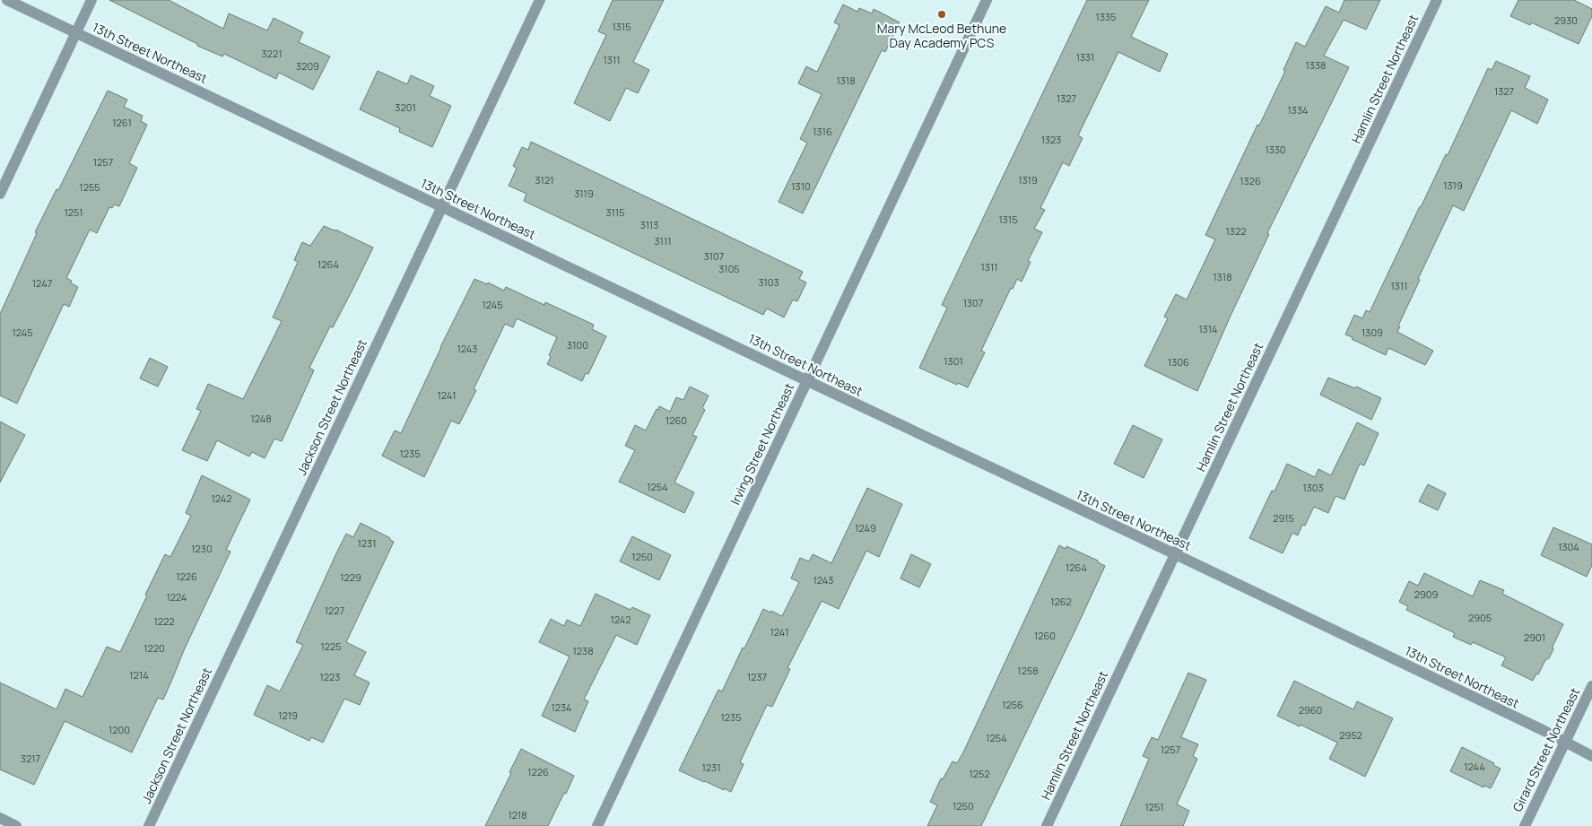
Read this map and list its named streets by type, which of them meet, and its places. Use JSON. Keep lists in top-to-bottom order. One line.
{"streets":{"street":["13th Street Northeast","Hamlin Street Northeast","Jackson Street Northeast","Irving Street Northeast","Girard Street Northeast"]},"crossings":[["13th Street Northeast","Hamlin Street Northeast"],["13th Street Northeast","Jackson Street Northeast"],["13th Street Northeast","Irving Street Northeast"],["13th Street Northeast","Girard Street Northeast"]],"places":["Mary McLeod Bethune Day Academy PCS"],"house_numbers":["1335","2930","1315","3221","1331","1311","1338","3209","1318","1327","1327","3201","1334","1261","1316","1323","1330","1257","3121","1319","1326","1319","1310","1255","3119","1251","3115","1315","3113","1322","3111","3107","1264","1311","3105","1318","3103","1247","1311","1307","1245","1314","1245","1309","3100","1243","1301","1306","1241","1248","1260","1235","1254","1303","1242","2915","1249","1231","1304","1230","1250","1264","1226","1229","1243","2909","1224","1262","1227","2905","1242","1222","1241","1260","2901","1225","1220","1238","1258","1214","1223","1237","1256","1234","2960","1219","1235","1200","2952","1254","1257","3217","1244","1231","1226","1252","1250","1251","1218"]}
